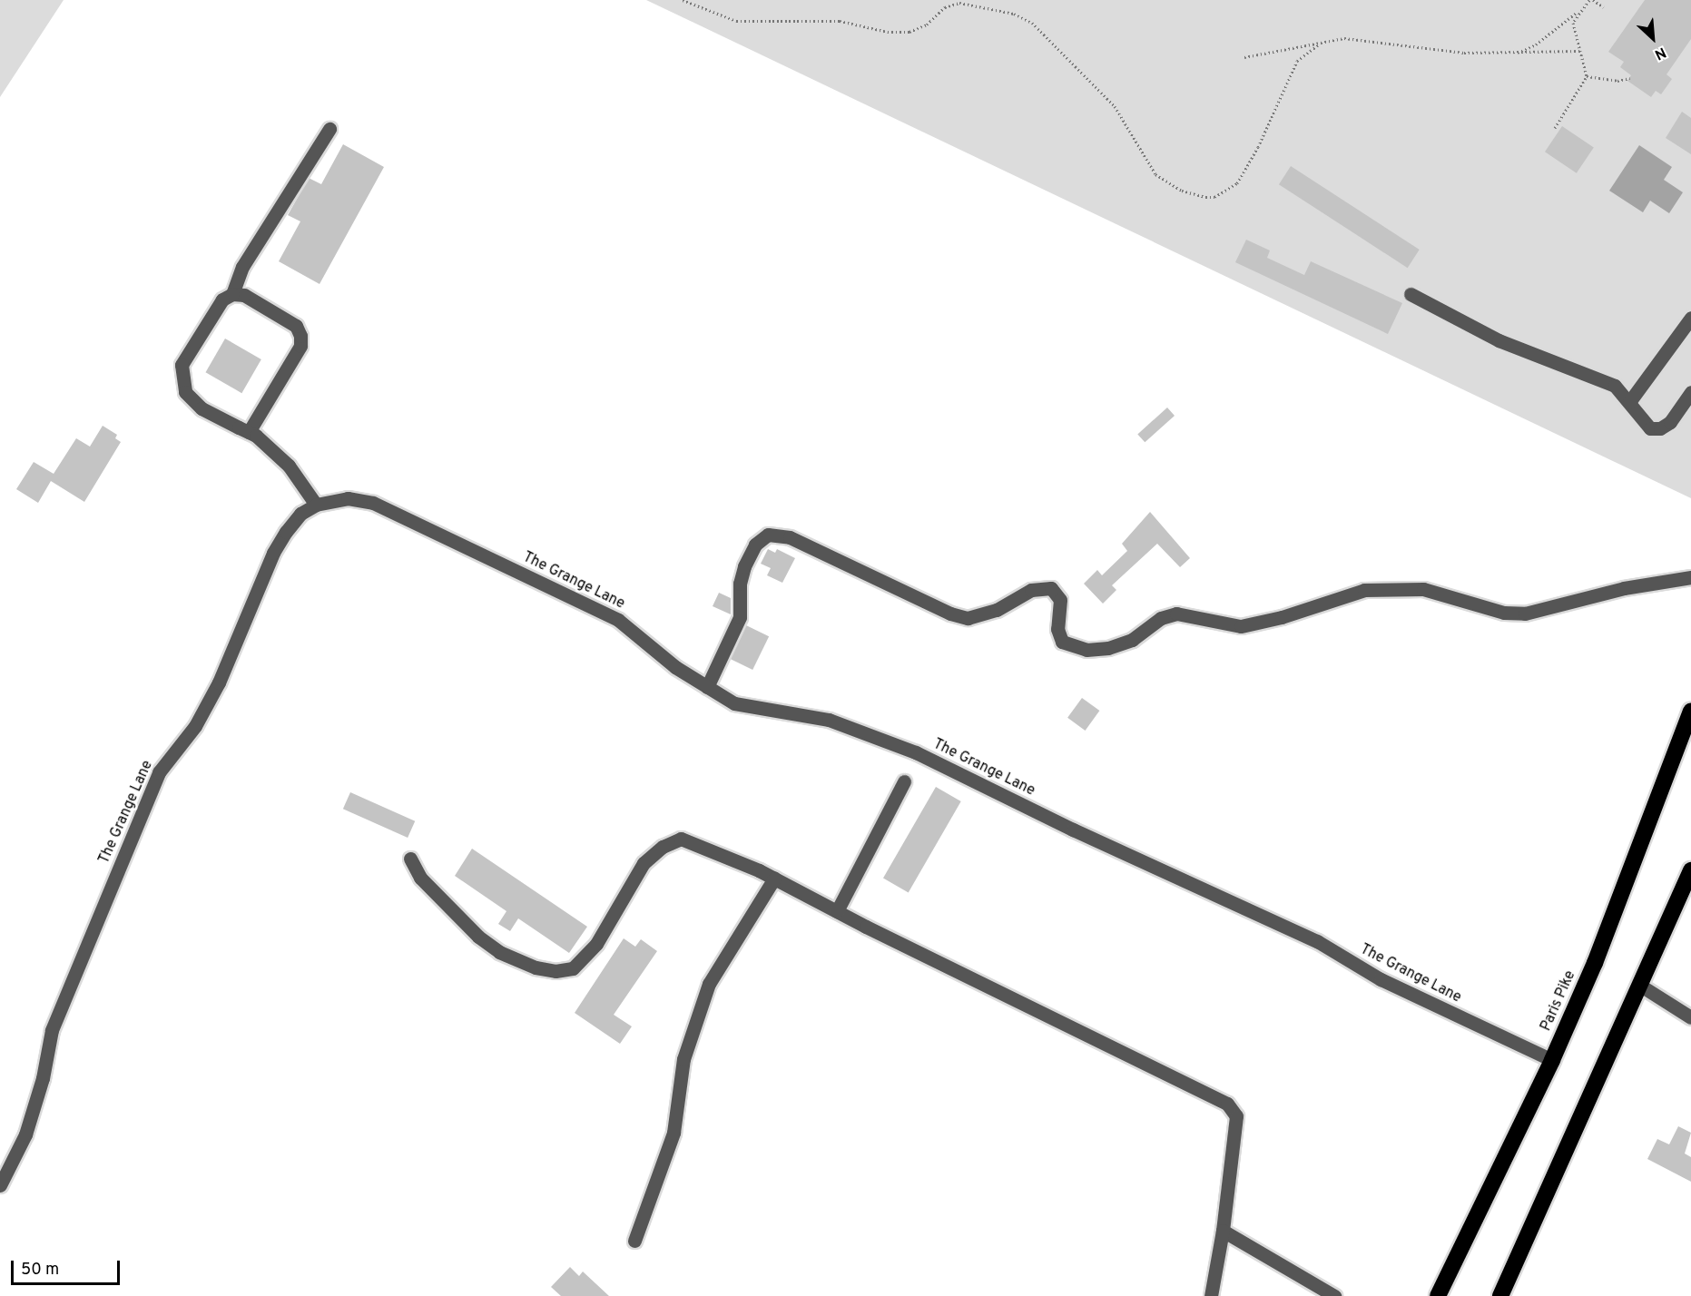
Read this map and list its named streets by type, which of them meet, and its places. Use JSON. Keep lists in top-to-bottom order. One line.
{"streets":{"highway":["Paris Pike"],"street":["The Grange Lane"]},"crossings":[["The Grange Lane","Paris Pike"]],"scale_bar":"50 m","north":"bottom right"}
